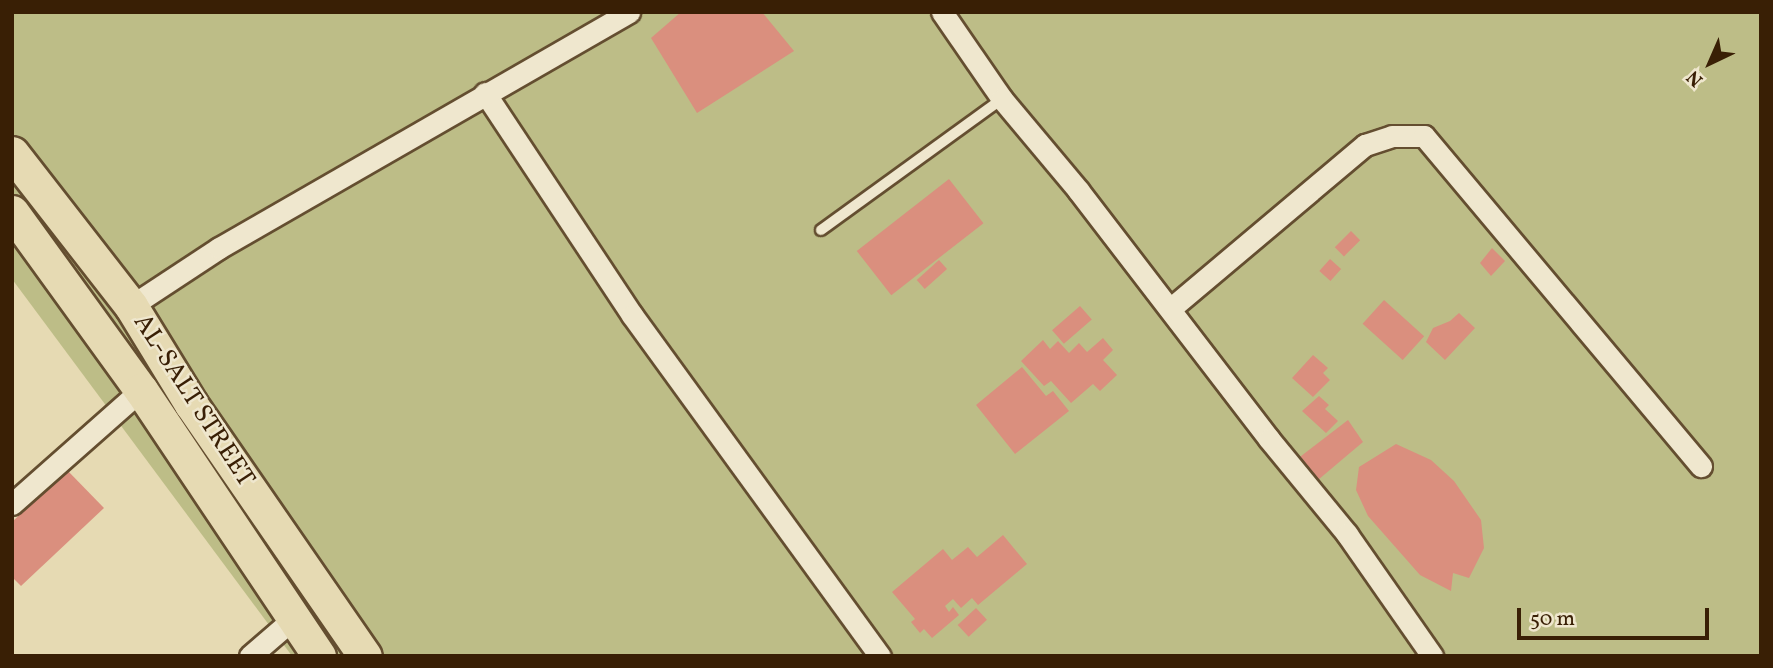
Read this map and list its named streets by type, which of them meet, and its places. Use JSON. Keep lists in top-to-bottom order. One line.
{"streets":{"main road":["AL-SALT STREET"]},"scale_bar":"50 m","north":"bottom left"}
